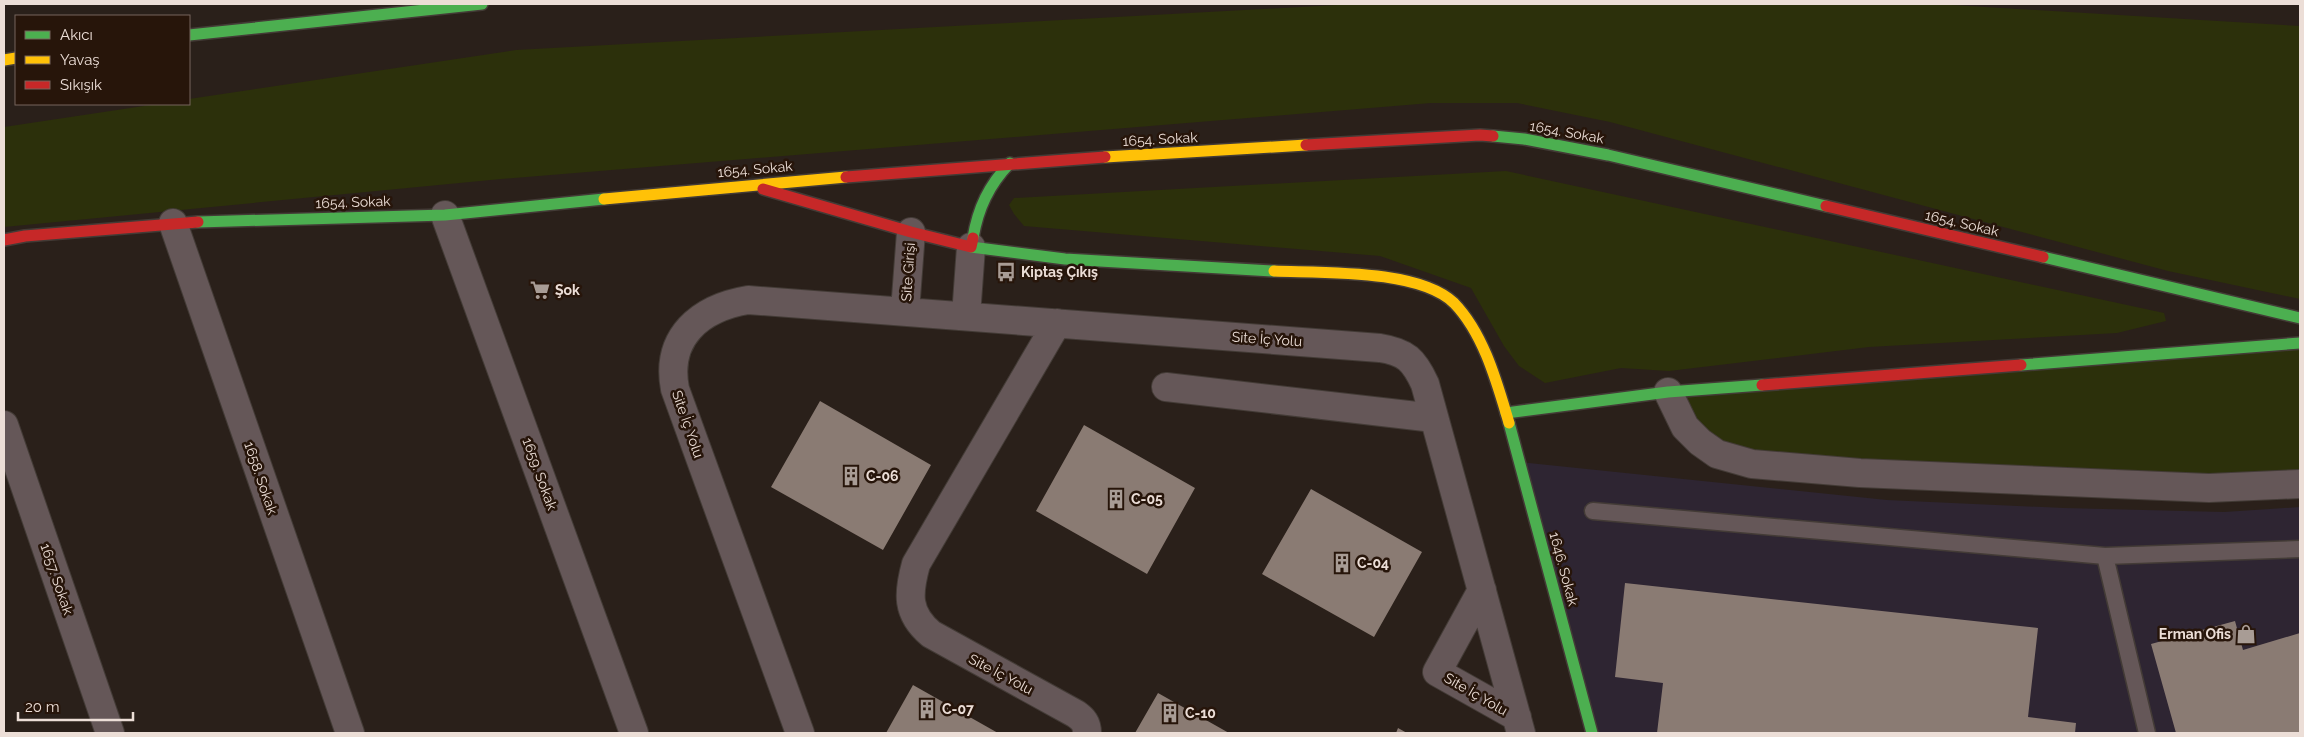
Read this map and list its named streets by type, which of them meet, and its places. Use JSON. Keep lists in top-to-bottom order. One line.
{"streets":{"main road":["1654. Sokak","1646. Sokak"],"street":["Site Girişi","Site İç Yolu","1659. Sokak","1658. Sokak","1657. Sokak"]},"crossings":[["1654. Sokak","1659. Sokak"],["1654. Sokak","1658. Sokak"],["1654. Sokak","1646. Sokak"],["Site Girişi","Site İç Yolu"],["Site Girişi","1646. Sokak"]],"places":{"bus stop":["Kiptaş Çıkış"],"supermarket":["Şok"],"building":["C-06","C-05","C-04","C-07","C-10"],"shop":["Erman Ofis"]},"legend":["Akıcı","Yavaş","Sıkışık"],"scale_bar":"20 m"}
